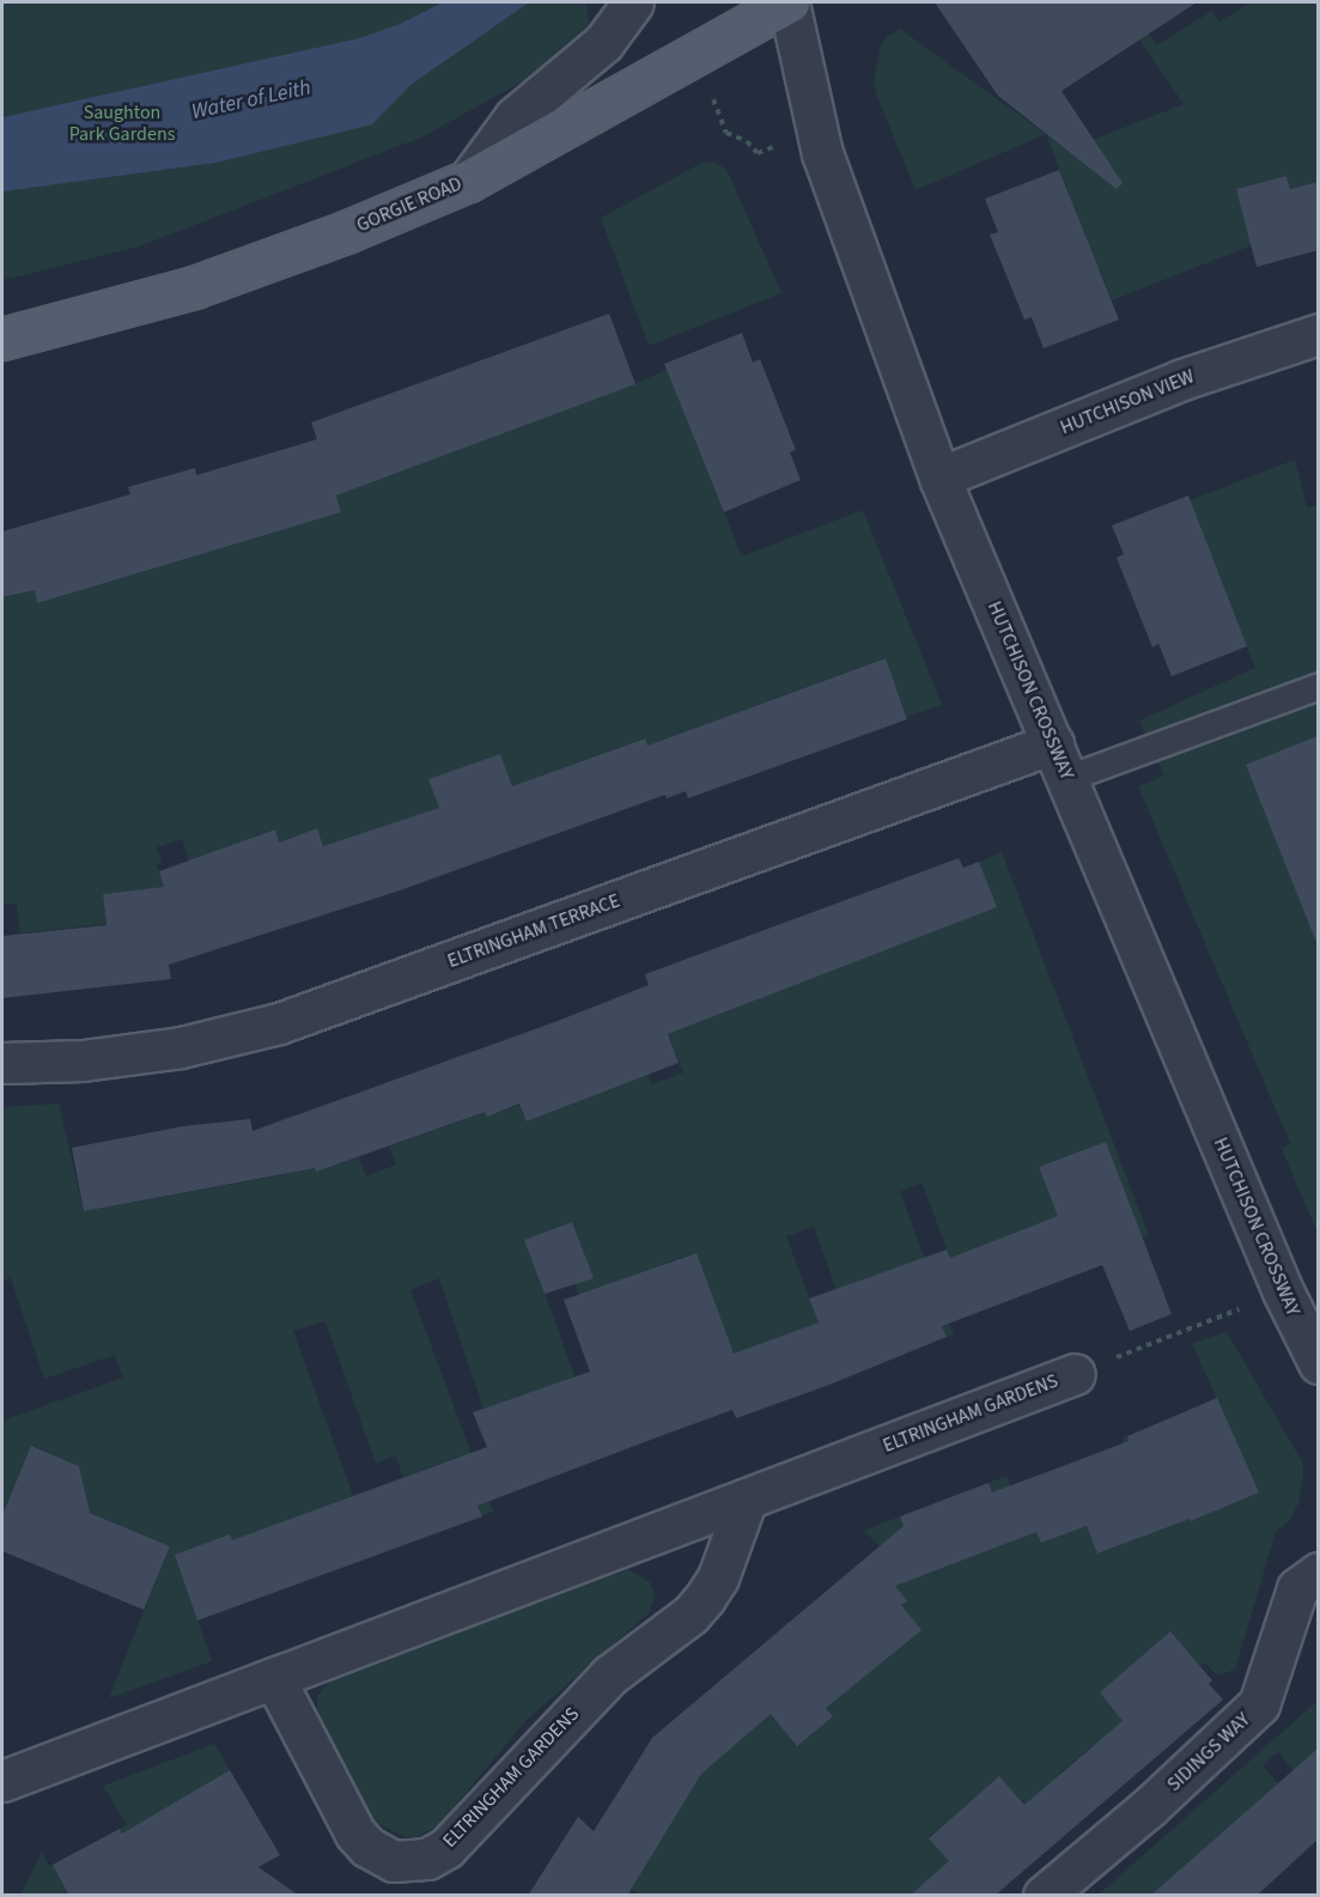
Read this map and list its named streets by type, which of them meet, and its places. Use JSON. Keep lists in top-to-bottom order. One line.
{"streets":{"main road":["GORGIE ROAD"],"street":["HUTCHISON VIEW","HUTCHISON CROSSWAY","ELTRINGHAM TERRACE","ELTRINGHAM GARDENS","SIDINGS WAY"]},"crossings":[["GORGIE ROAD","HUTCHISON CROSSWAY"],["HUTCHISON VIEW","HUTCHISON CROSSWAY"],["HUTCHISON CROSSWAY","ELTRINGHAM TERRACE"]],"water":["Water of Leith"],"parks":["Saughton Park Gardens"]}
